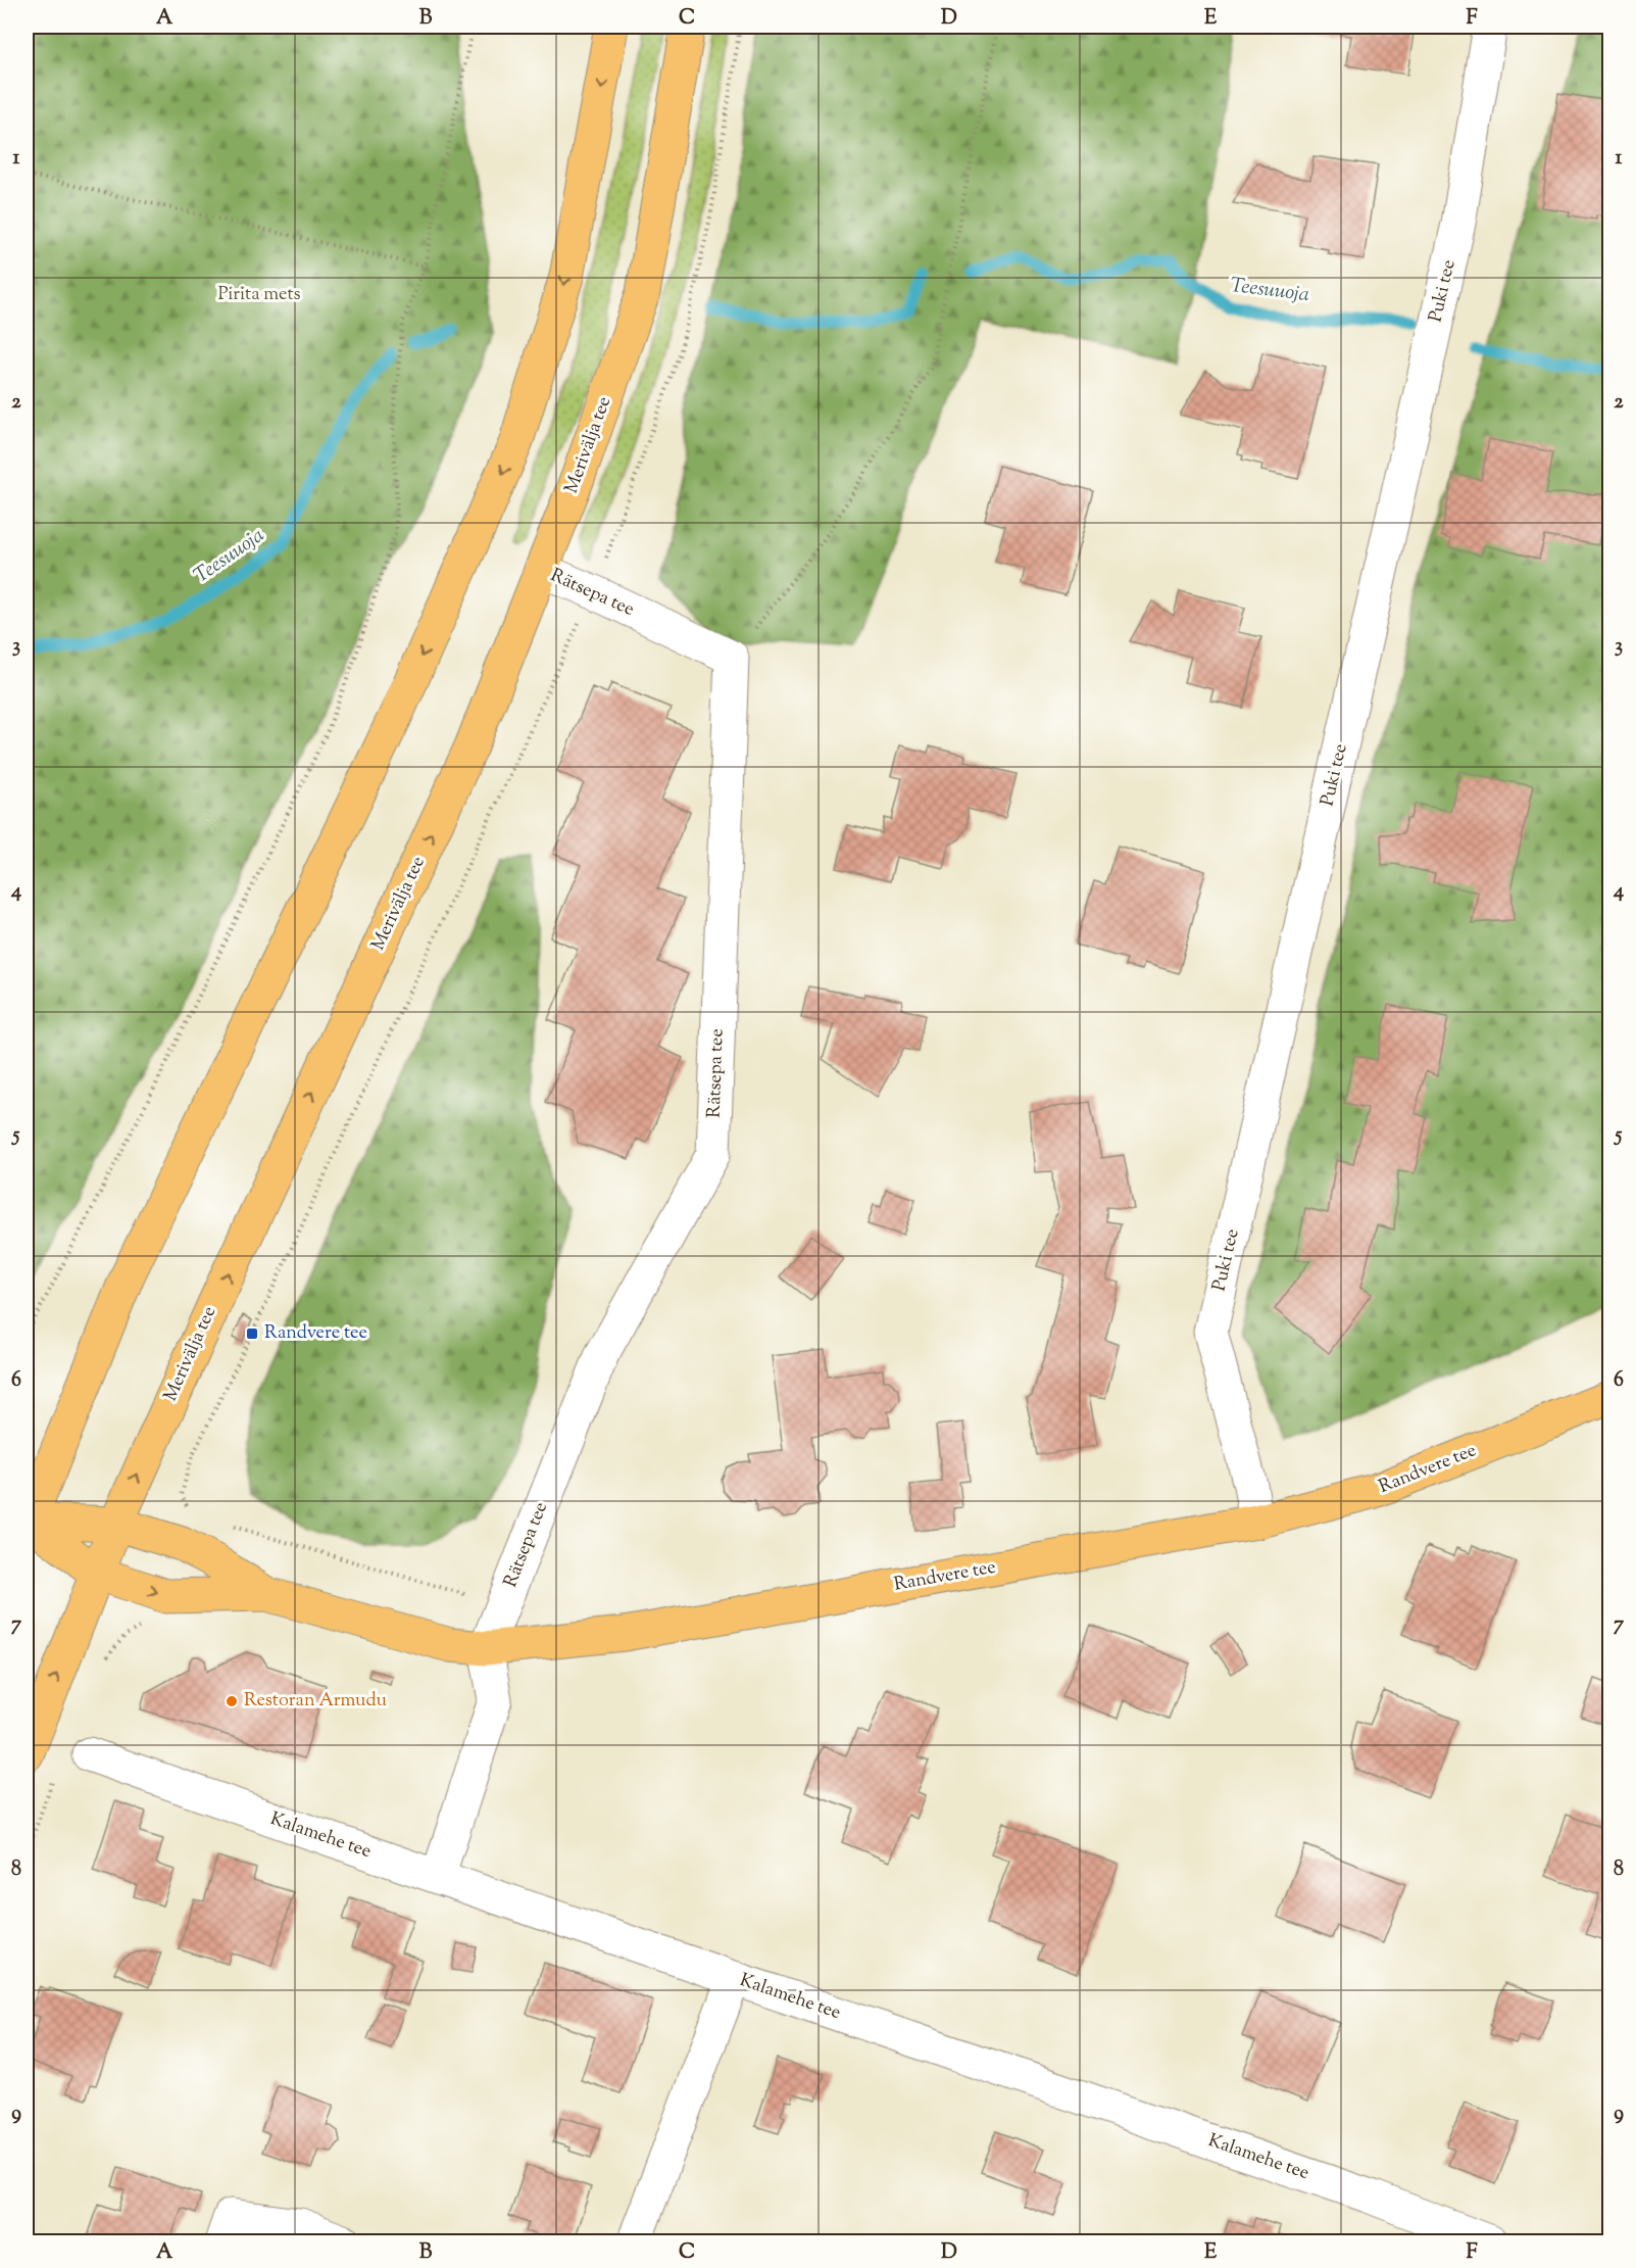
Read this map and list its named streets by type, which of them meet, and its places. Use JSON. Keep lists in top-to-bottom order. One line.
{"streets":{"main road":["Merivälja tee","Randvere tee"],"street":["Puki tee","Rätsepa tee","Kalamehe tee"]},"crossings":[["Puki tee","Randvere tee"],["Merivälja tee","Rätsepa tee"],["Merivälja tee","Randvere tee"],["Rätsepa tee","Randvere tee"]],"water":["Teesuuoja"],"parks":["Pirita mets"],"places":{"transit":["Randvere tee"],"other":["Restoran Armudu"]},"grid":{"columns":["A","B","C","D","E","F"],"rows":["1","2","3","4","5","6","7","8","9"]}}
